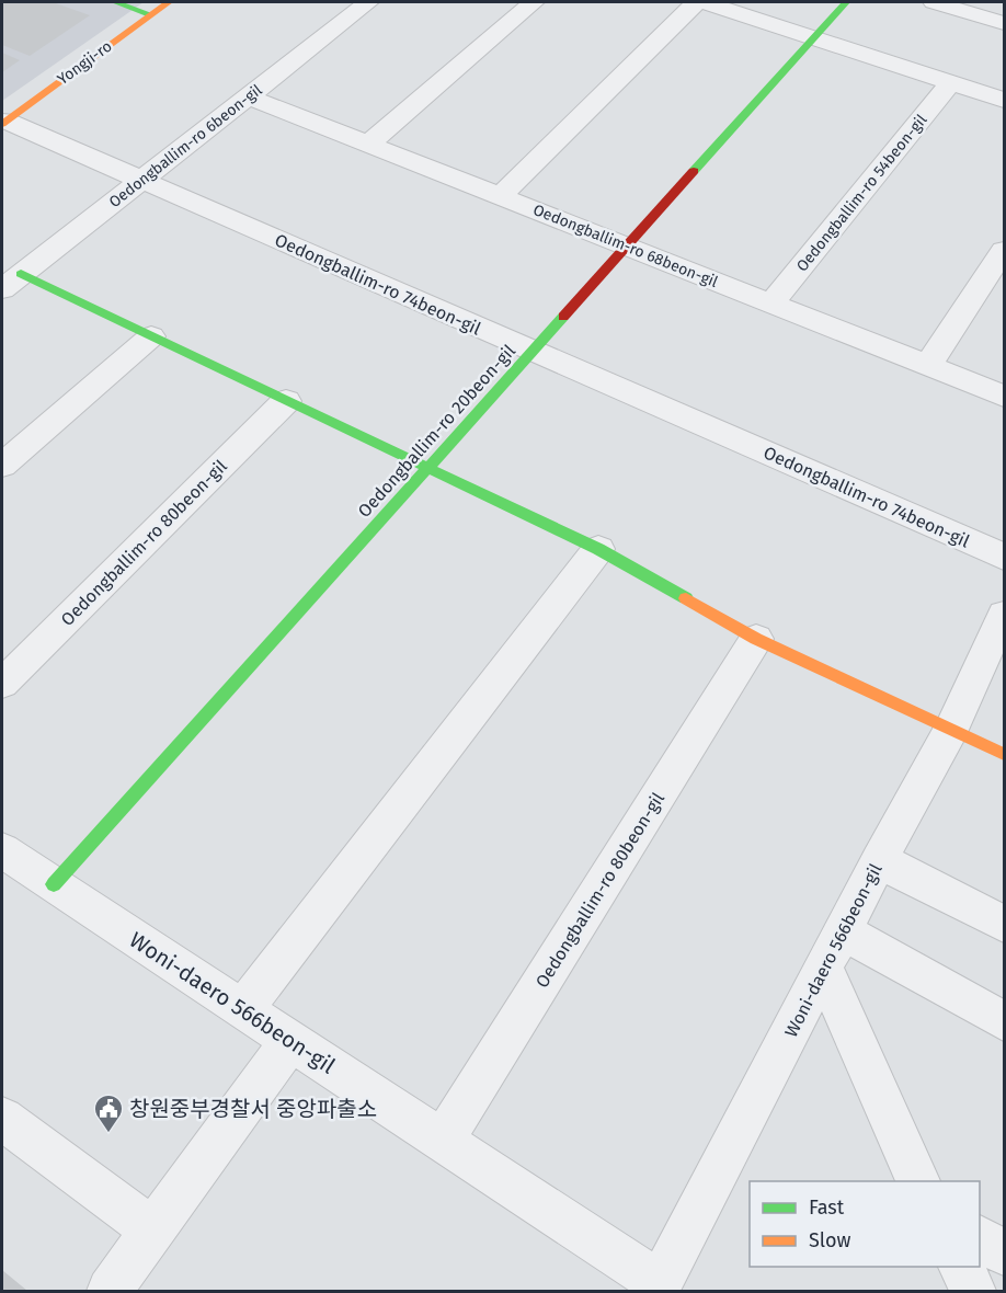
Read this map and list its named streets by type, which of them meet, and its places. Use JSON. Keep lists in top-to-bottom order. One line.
{"streets":{"street":["Yongji-ro","Oedongballim-ro 6beon-gil","Oedongballim-ro 54beon-gil","Oedongballim-ro 68beon-gil","Oedongballim-ro 74beon-gil","Oedongballim-ro 20beon-gil","Oedongballim-ro 80beon-gil","Woni-daero 566beon-gil"]},"crossings":[["Yongji-ro","Oedongballim-ro 74beon-gil"],["Oedongballim-ro 6beon-gil","Oedongballim-ro 68beon-gil"],["Oedongballim-ro 6beon-gil","Oedongballim-ro 74beon-gil"],["Oedongballim-ro 54beon-gil","Oedongballim-ro 68beon-gil"],["Oedongballim-ro 68beon-gil","Oedongballim-ro 20beon-gil"],["Oedongballim-ro 74beon-gil","Oedongballim-ro 20beon-gil"],["Oedongballim-ro 20beon-gil","Woni-daero 566beon-gil"],["Oedongballim-ro 80beon-gil","Woni-daero 566beon-gil"]],"places":{"public building":["창원중부경찰서 중앙파출소"]},"legend":["Fast","Slow"]}
